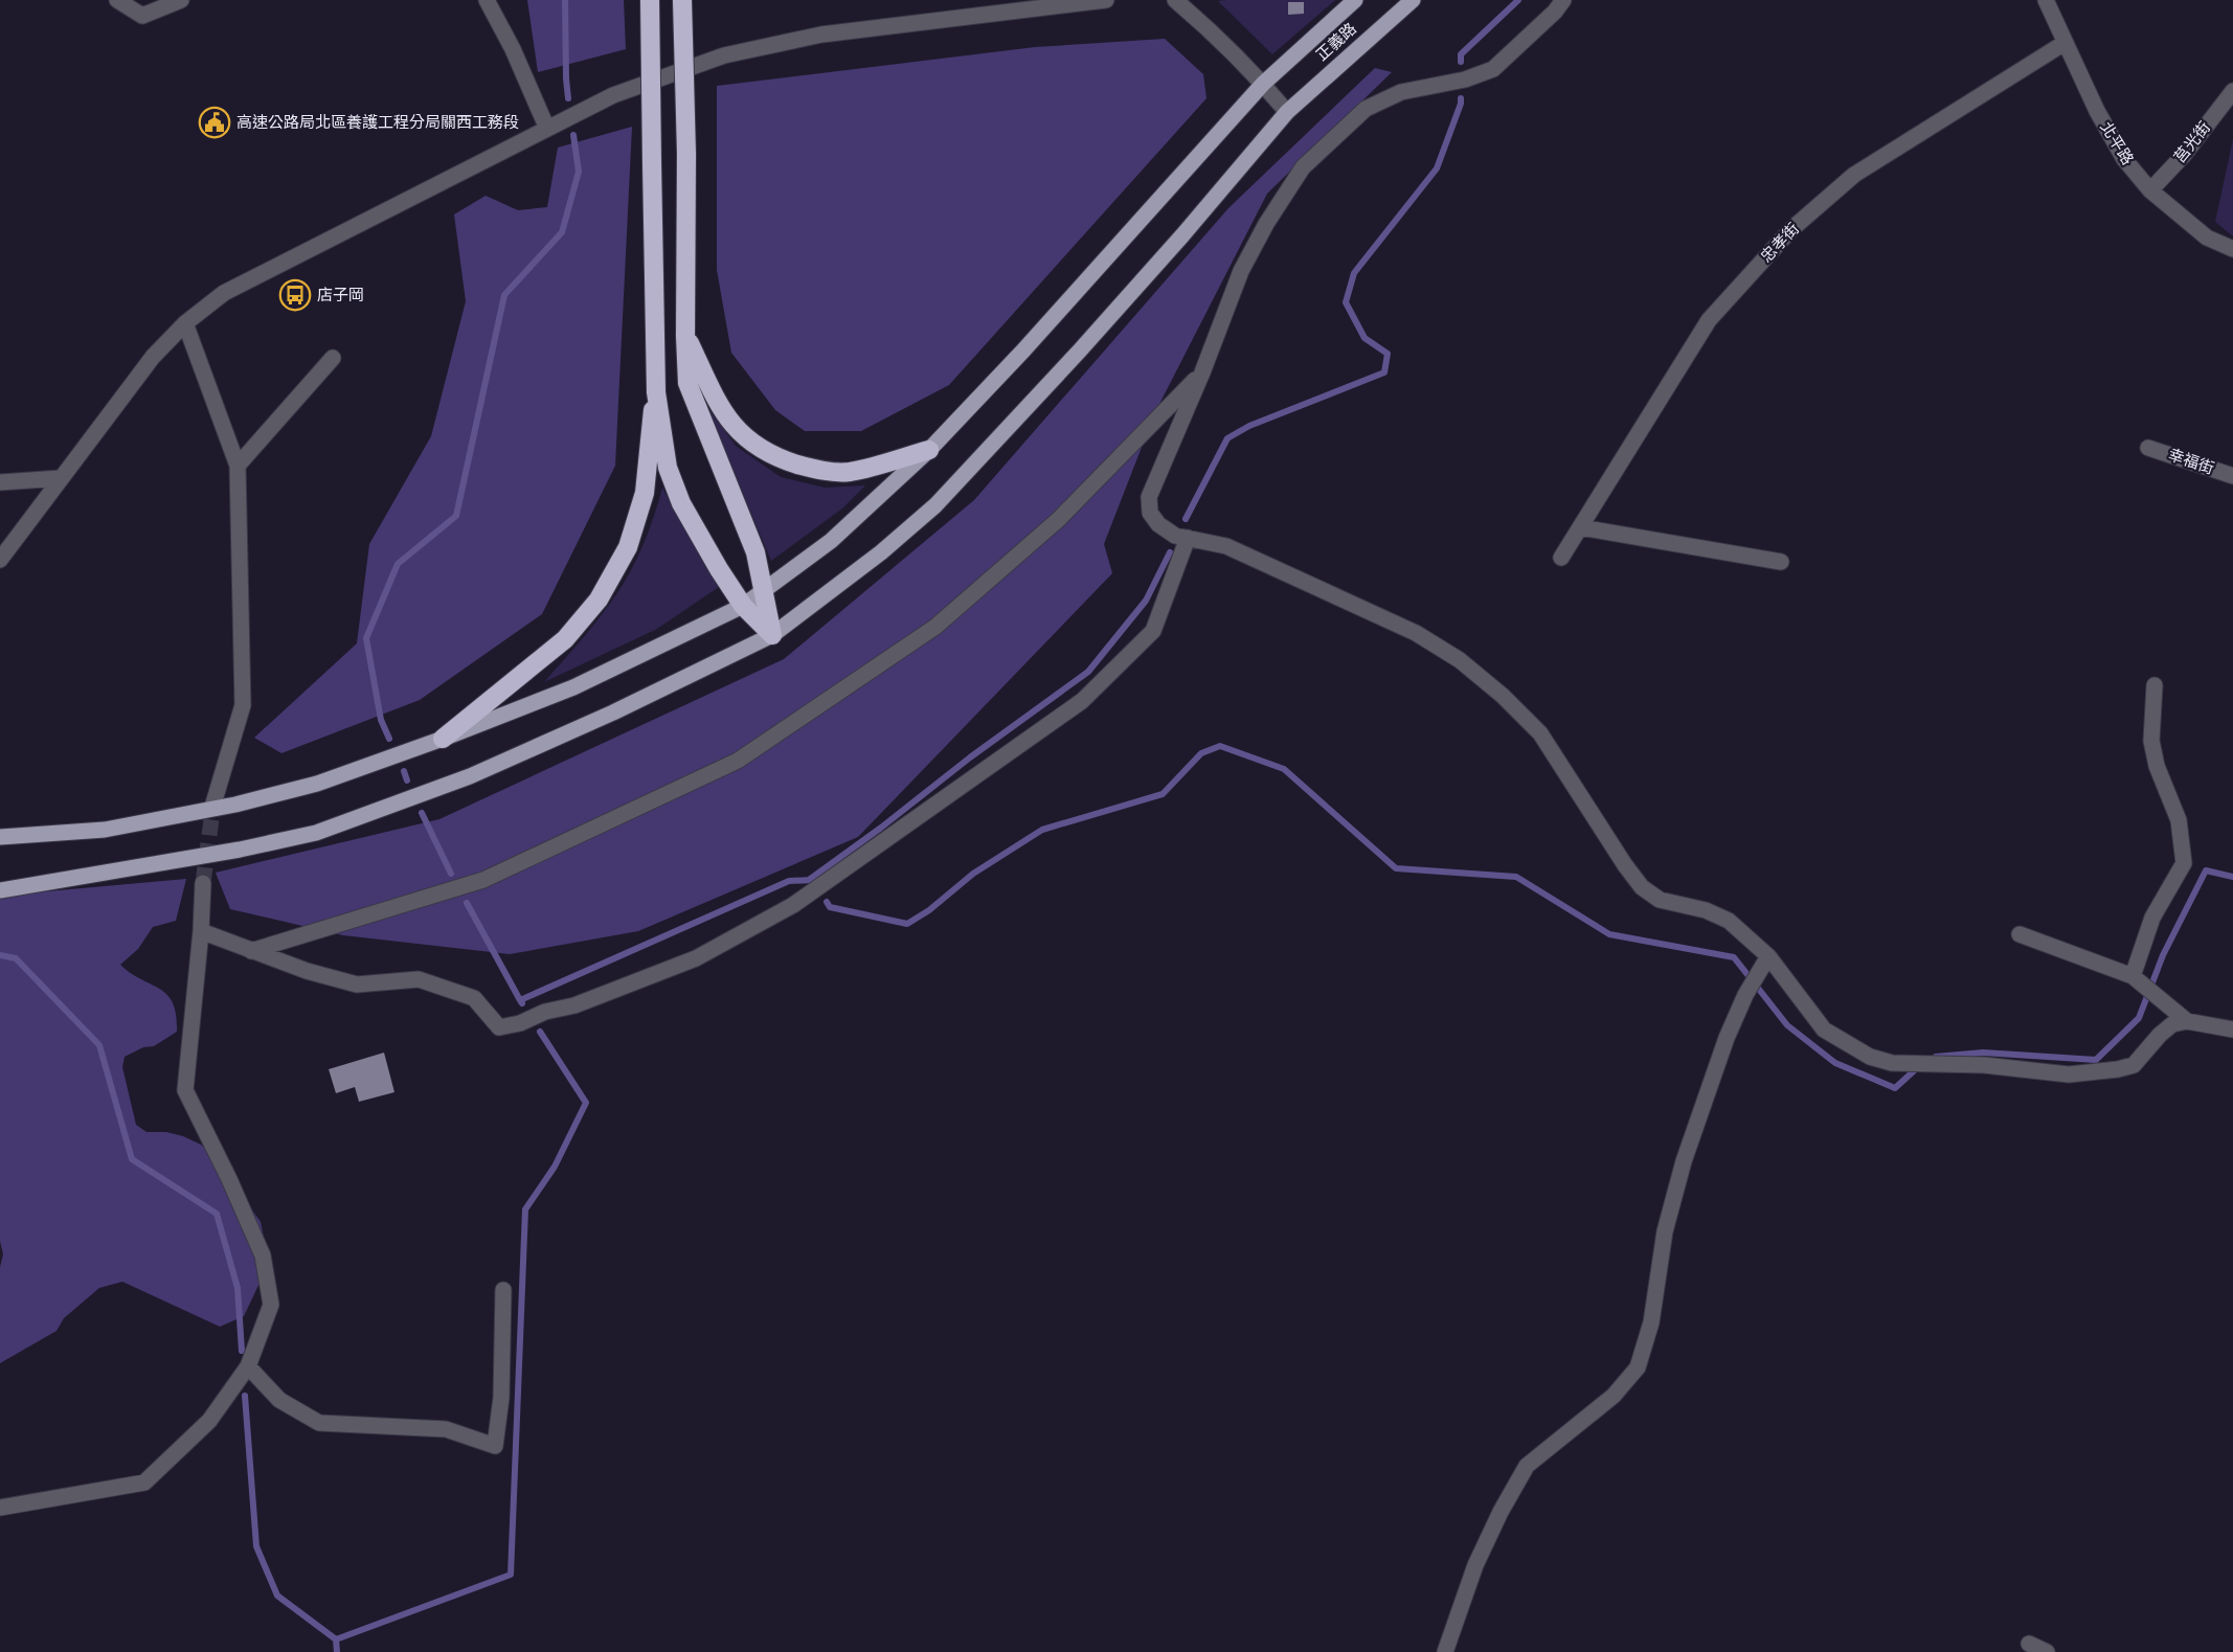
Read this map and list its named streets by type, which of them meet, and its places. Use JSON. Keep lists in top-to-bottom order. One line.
{"streets":{"main road":["正義路"],"street":["莒光街","北平路","忠孝街","幸福街"]},"crossings":[["莒光街","北平路"],["北平路","忠孝街"]],"places":{"public building":["高速公路局北區養護工程分局關西工務段"],"bus stop":["店子岡"]}}
